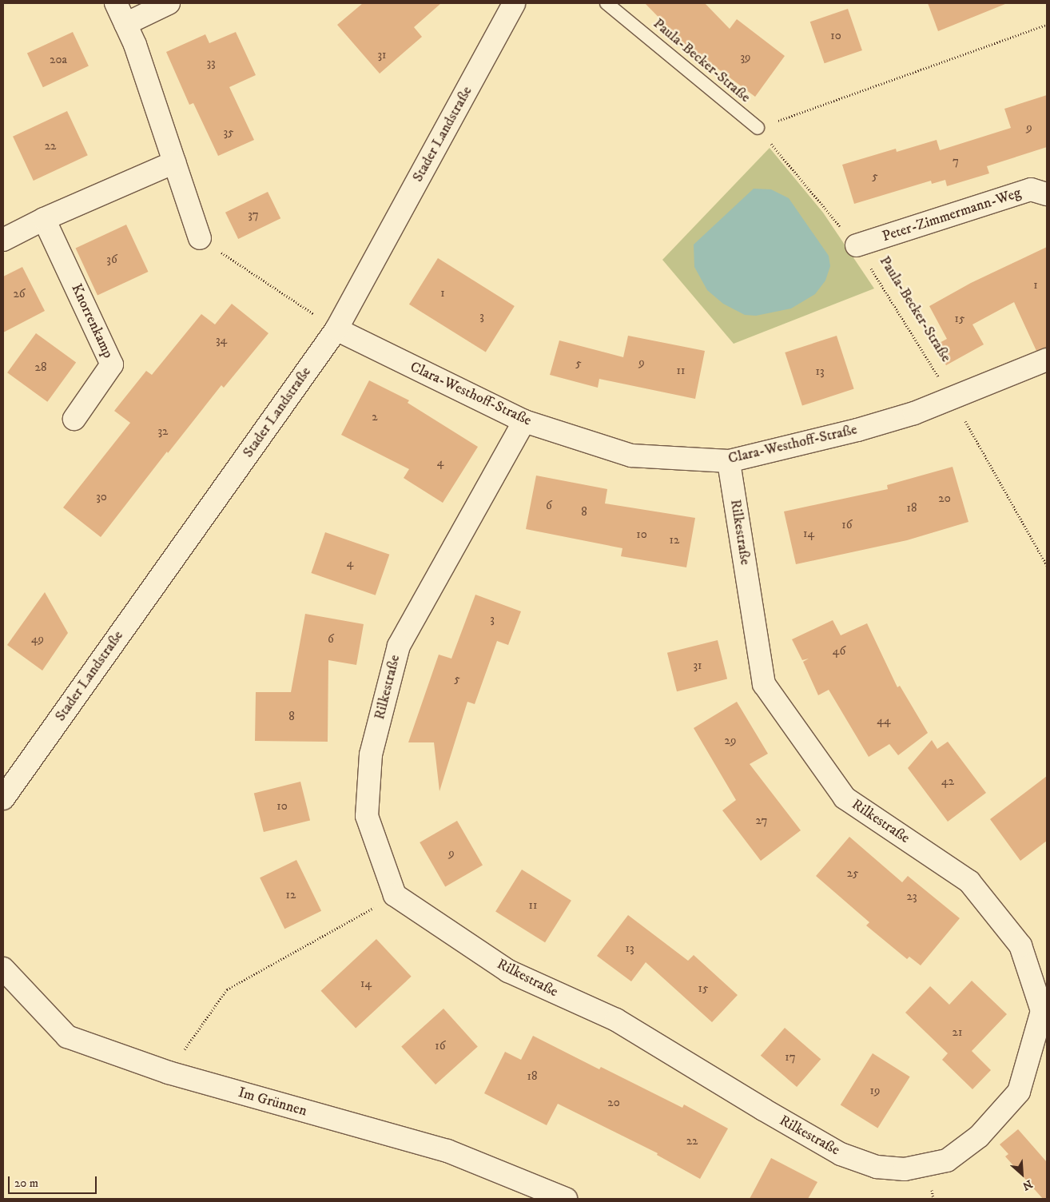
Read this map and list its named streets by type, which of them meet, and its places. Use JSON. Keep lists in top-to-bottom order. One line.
{"streets":{"street":["Stader Landstraße","Peter-Zimmermann-Weg","Knorrenkamp","Clara-Westhoff-Straße","Rilkestraße","Im Grünnen"],"lane":["Paula-Becker-Straße"]},"crossings":[["Paula-Becker-Straße","Peter-Zimmermann-Weg"],["Paula-Becker-Straße","Clara-Westhoff-Straße"],["Stader Landstraße","Clara-Westhoff-Straße"],["Clara-Westhoff-Straße","Rilkestraße"]],"house_numbers":["10","31","39","20a","33","9","35","22","7","5","37","36","1","1","26","3","15","34","9","5","28","11","13","2","32","4","30","20","6","18","8","16","14","10","12","4","3","49","6","46","31","5","8","44","29","42","10","27","9","25","12","23","11","13","14","15","21","16","17","18","19","20","22"],"scale_bar":"20 m","north":"bottom right"}
